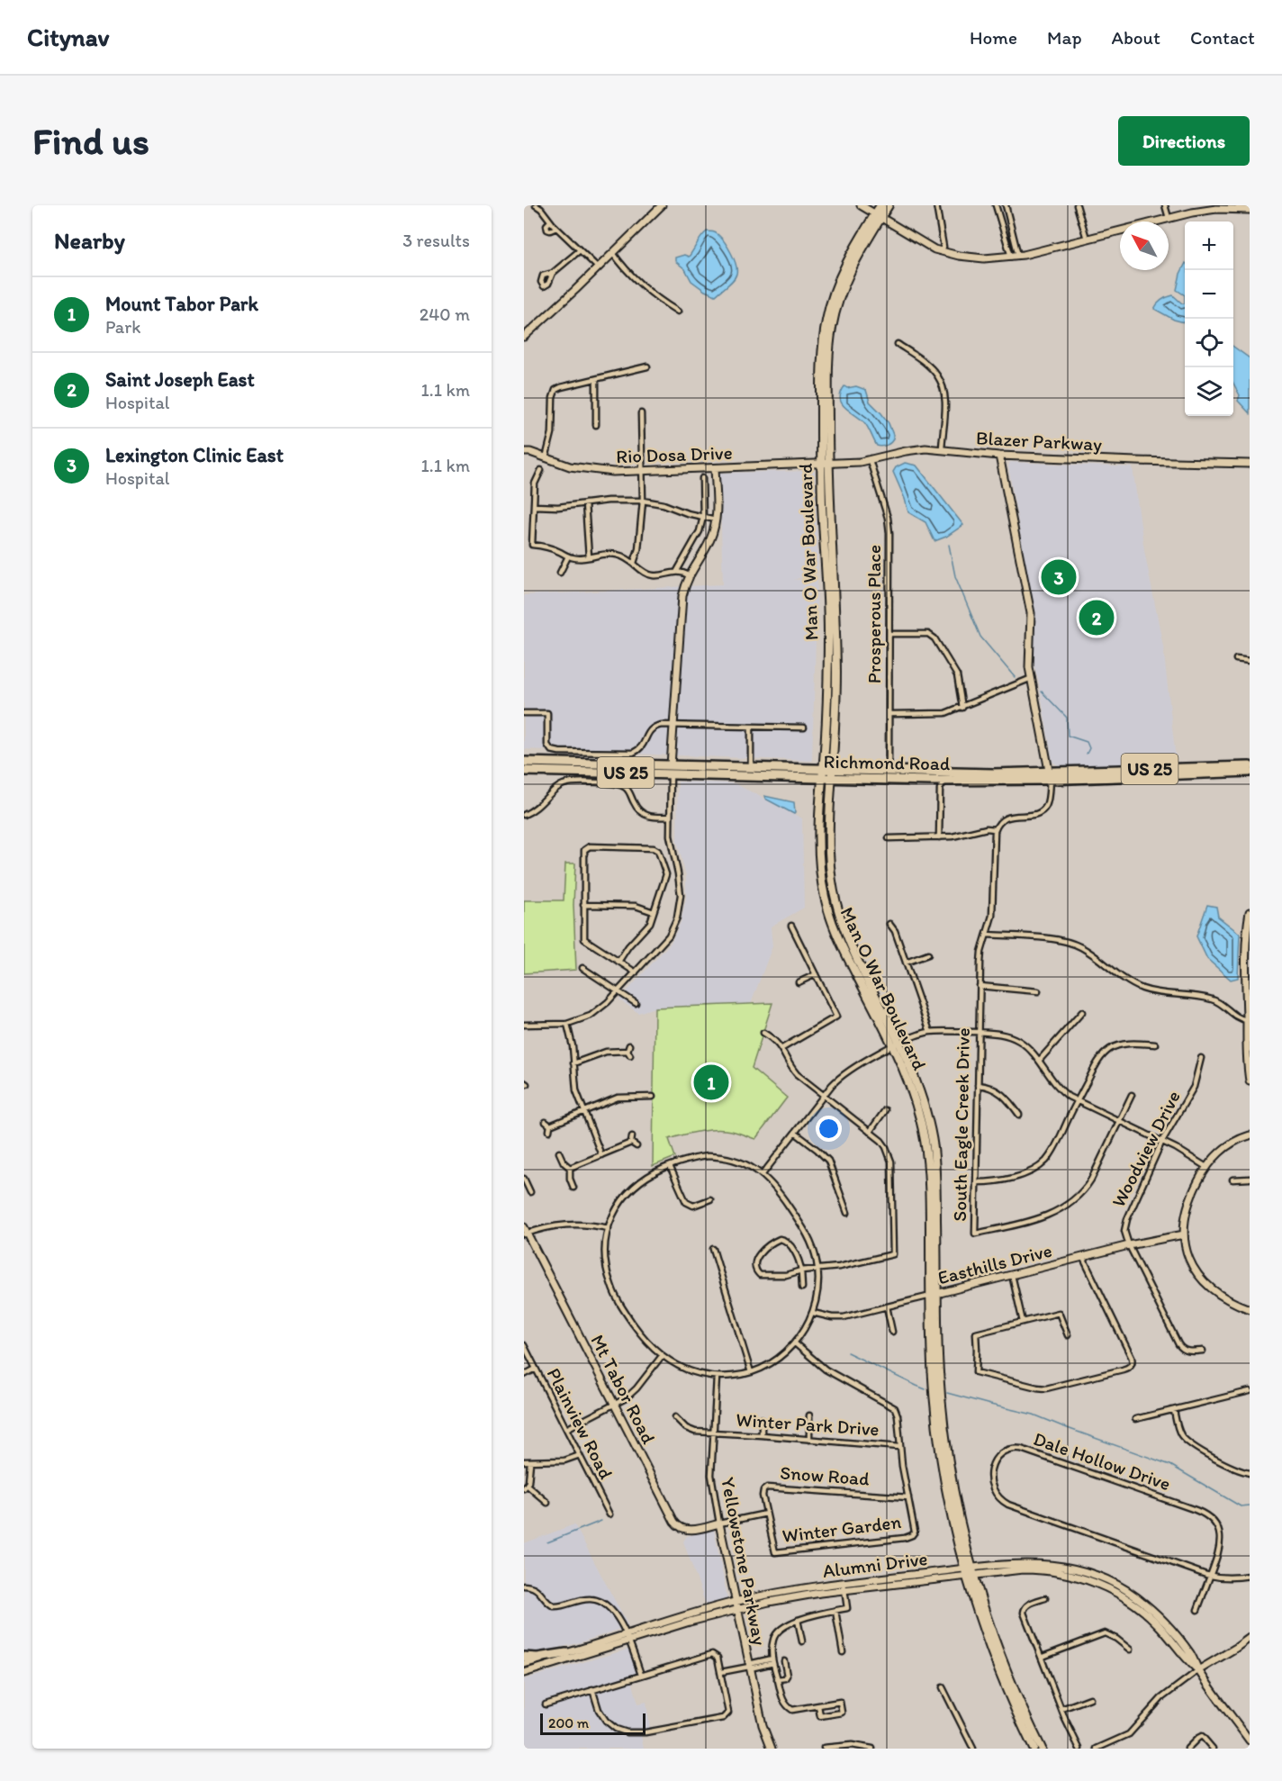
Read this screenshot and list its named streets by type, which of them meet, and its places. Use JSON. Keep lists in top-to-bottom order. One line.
{"streets":{"highway":["Richmond Road","US 25"],"main road":["Man O War Boulevard"],"street":["Blazer Parkway","Rio Dosa Drive","Prosperous Place","South Eagle Creek Drive","Woodview Drive","Easthills Drive","Mt Tabor Road","Plainview Road","Winter Park Drive","Dale Hollow Drive","Snow Road","Winter Garden","Yellowstone Parkway","Alumni Drive"]},"crossings":[["Blazer Parkway","Rio Dosa Drive"],["Blazer Parkway","Man O War Boulevard"],["Blazer Parkway","Prosperous Place"],["Rio Dosa Drive","Man O War Boulevard"],["Man O War Boulevard","Richmond Road"],["Man O War Boulevard","Easthills Drive"],["Man O War Boulevard","Alumni Drive"],["Prosperous Place","Richmond Road"],["Woodview Drive","Easthills Drive"],["Mt Tabor Road","Winter Garden"],["Mt Tabor Road","Yellowstone Parkway"],["Winter Park Drive","Winter Garden"],["Winter Park Drive","Yellowstone Parkway"],["Snow Road","Winter Garden"],["Winter Garden","Yellowstone Parkway"],["Yellowstone Parkway","Alumni Drive"]],"scale_bar":"200 m","north":"top left","page":{"header":"Citynav","nav":["Home","Map","About","Contact"],"buttons":"Directions","title":"Find us","heading":["Nearby","3 results"],"map_buttons":["+","−"],"list":[{"mark":"1","name":"Mount Tabor Park","note":"Park","value":"240 m"},{"mark":"2","name":"Saint Joseph East","note":"Hospital","value":"1.1 km"},{"mark":"3","name":"Lexington Clinic East","note":"Hospital","value":"1.1 km"}],"pins":["3","2","1"],"scale":"200 m"}}
